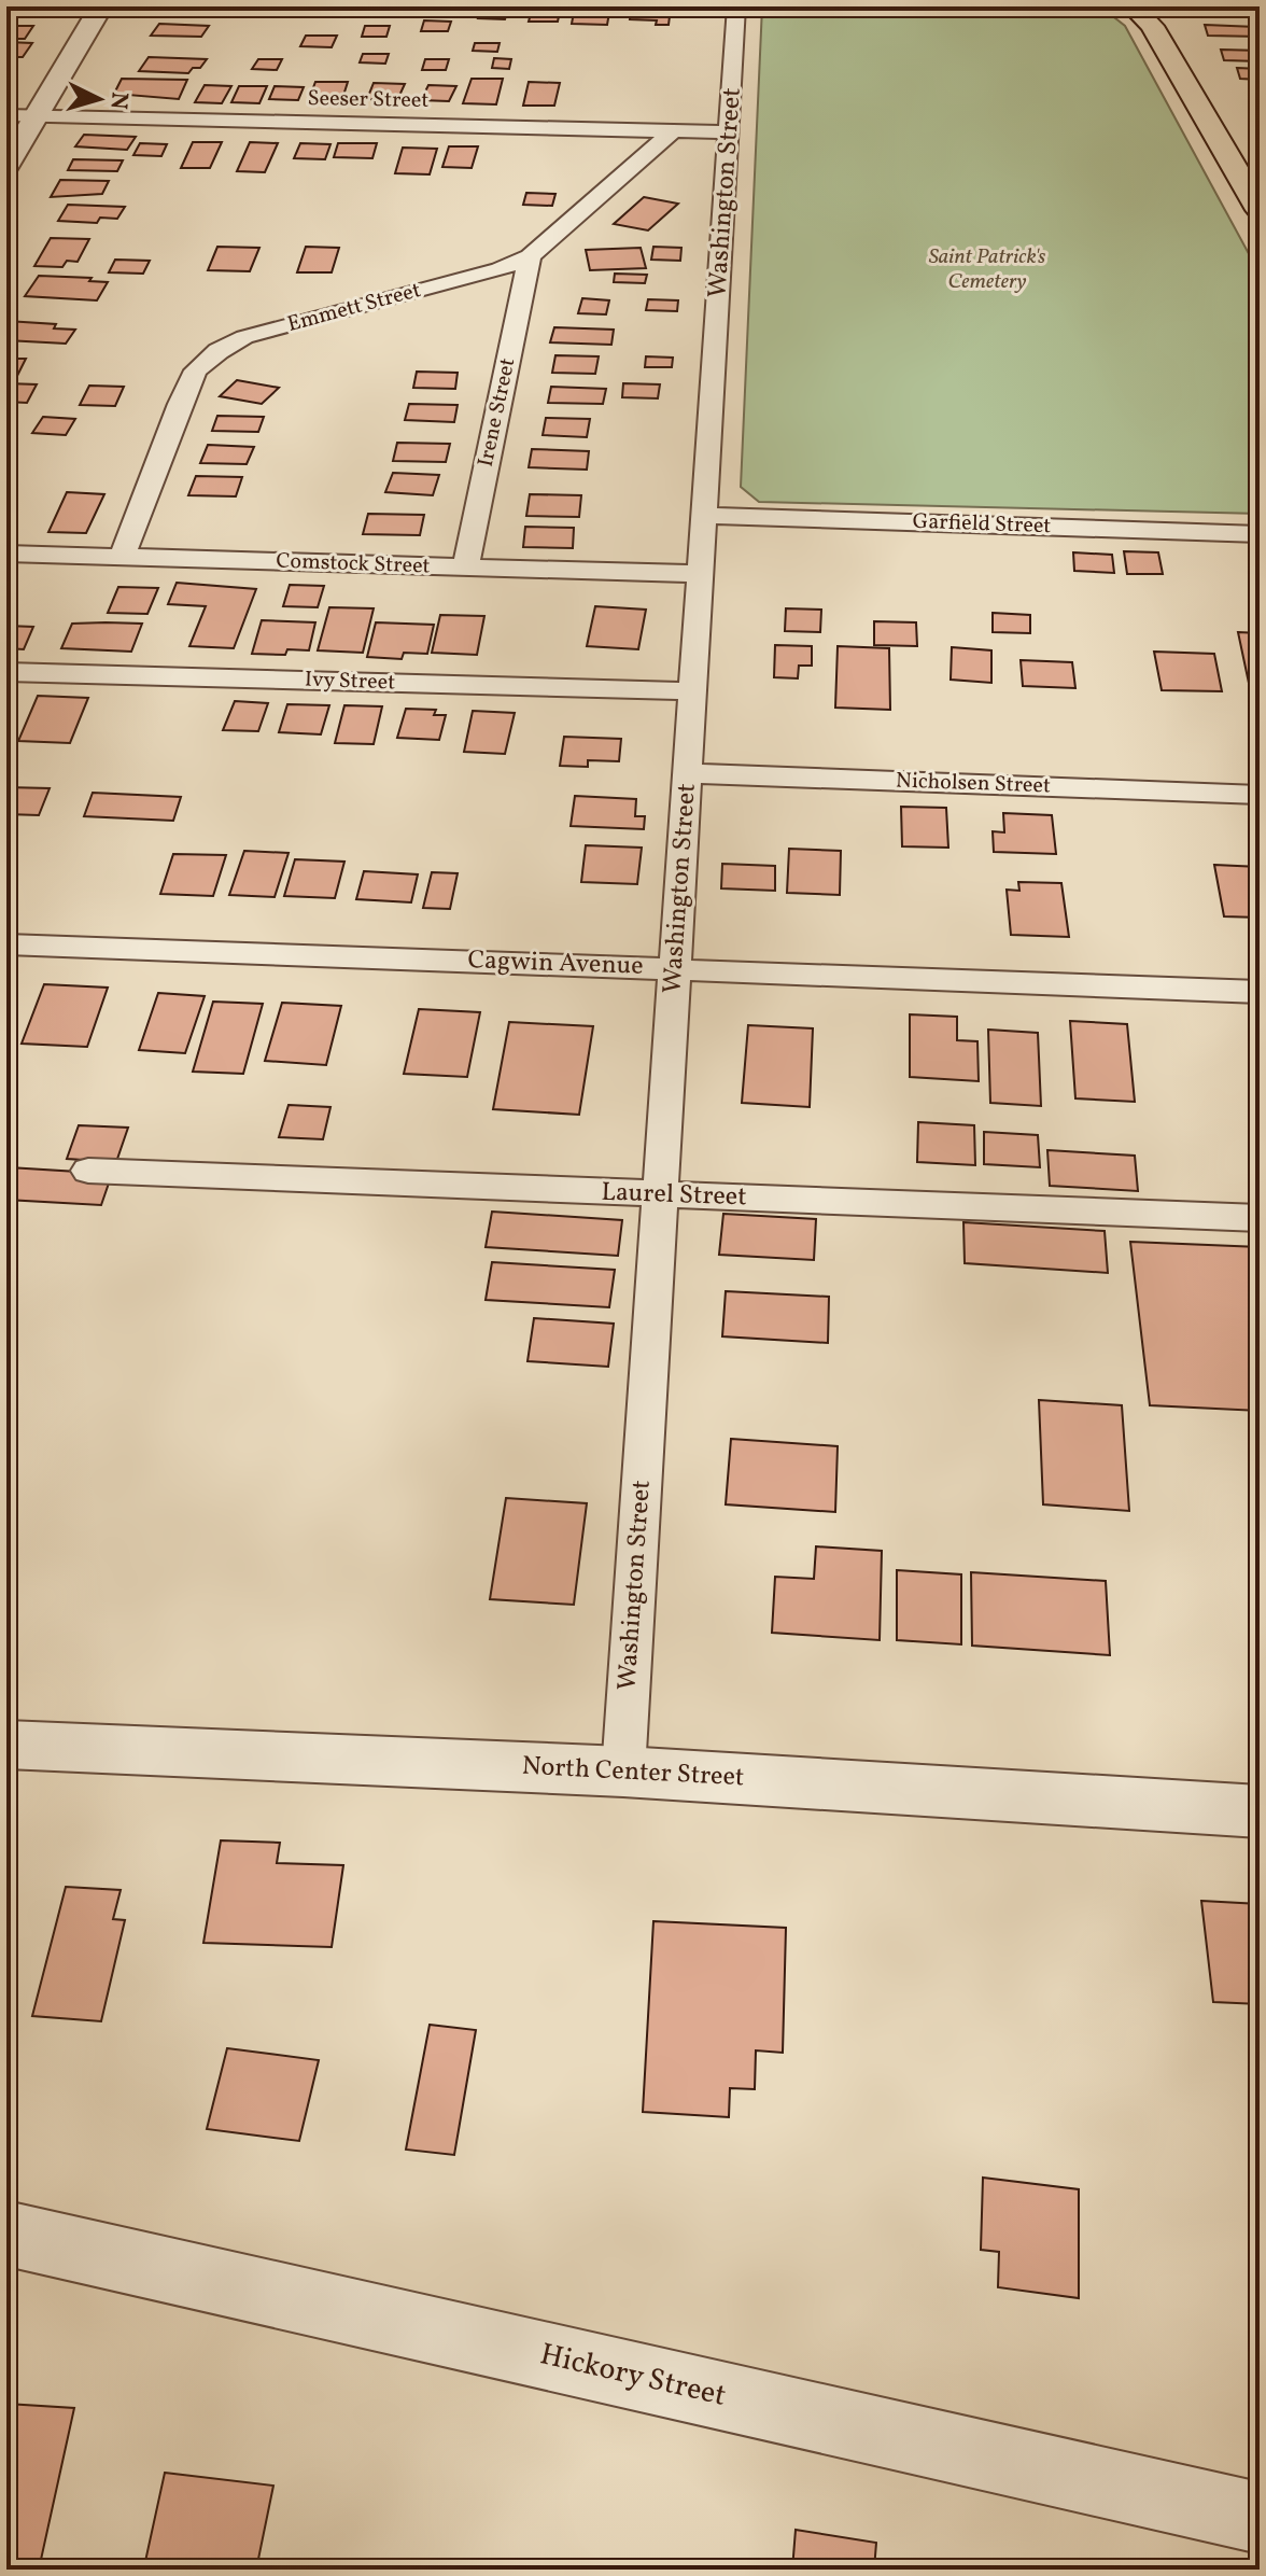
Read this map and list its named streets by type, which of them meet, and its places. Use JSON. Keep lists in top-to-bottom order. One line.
{"streets":{"street":["Seeser Street","Washington Street","Emmett Street","Irene Street","Garfield Street","Comstock Street","Ivy Street","Nicholsen Street","Cagwin Avenue","Laurel Street","North Center Street","Hickory Street"]},"crossings":[["Seeser Street","Washington Street"],["Seeser Street","Emmett Street"],["Washington Street","Garfield Street"],["Washington Street","Comstock Street"],["Washington Street","Ivy Street"],["Washington Street","Nicholsen Street"],["Washington Street","Cagwin Avenue"],["Washington Street","Laurel Street"],["Washington Street","North Center Street"],["Emmett Street","Irene Street"],["Emmett Street","Comstock Street"],["Irene Street","Comstock Street"]],"parks":["Saint Patrick's Cemetery"],"north":"right"}
